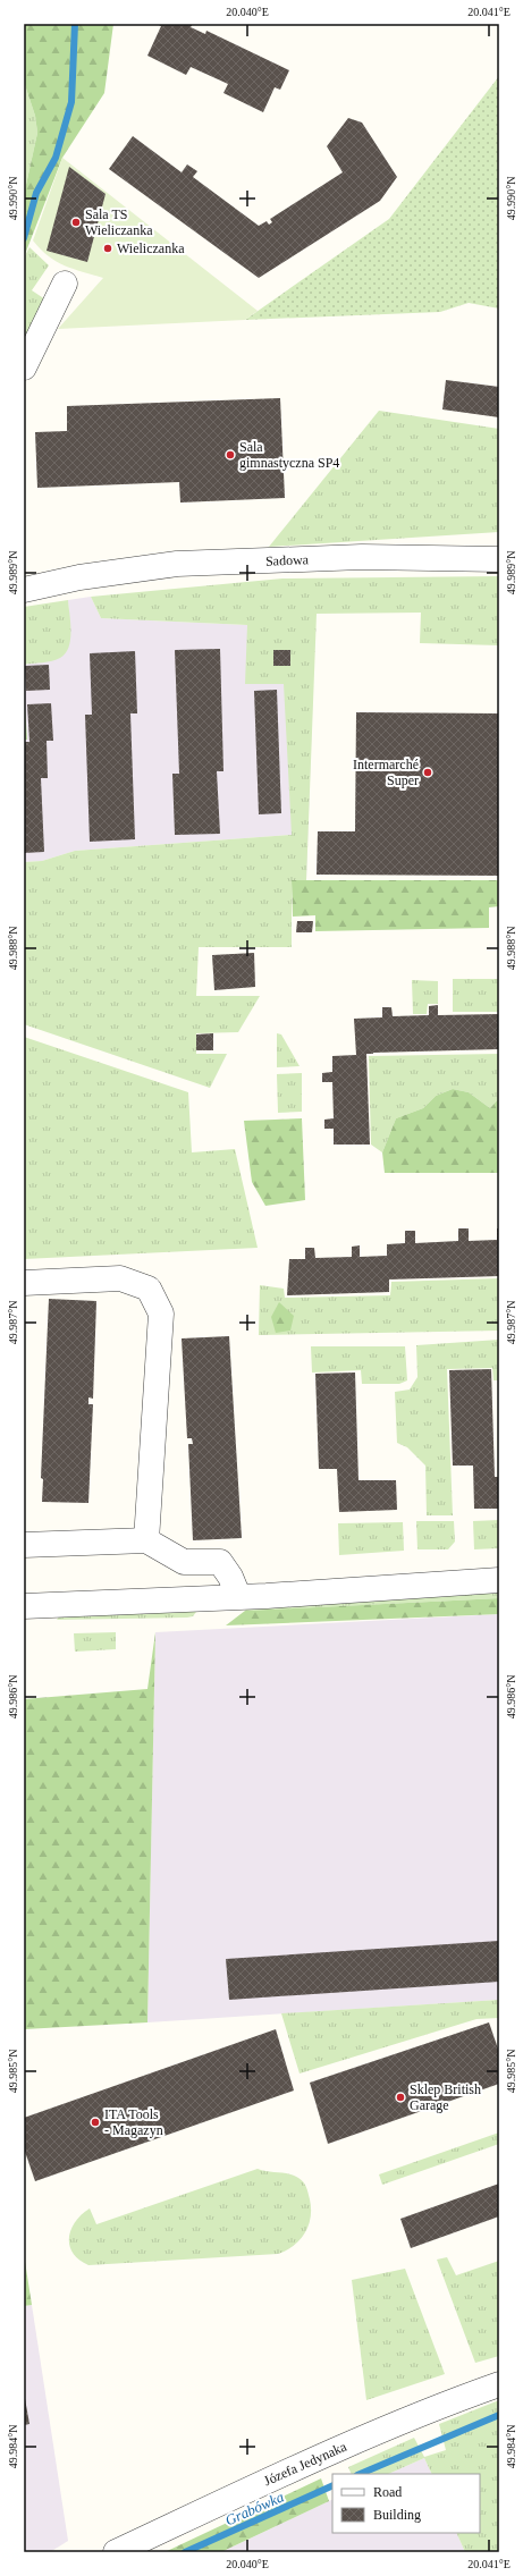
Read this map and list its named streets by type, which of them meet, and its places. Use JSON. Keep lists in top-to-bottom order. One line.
{"streets":{"street":["Sadowa","Józefa Jedynaka"]},"water":["Grabówka"],"places":["Sala TS Wieliczanka","Wieliczanka","Sala gimnastyczna SP4","Intermarché Super","Sklep British Garage","ITA Tools - Magazyn"],"legend":["Road","Building"],"coordinates":["20.040°E","20.041°E","49.990°N","49.989°N","49.988°N","49.987°N","49.986°N","49.985°N","49.984°N"]}
